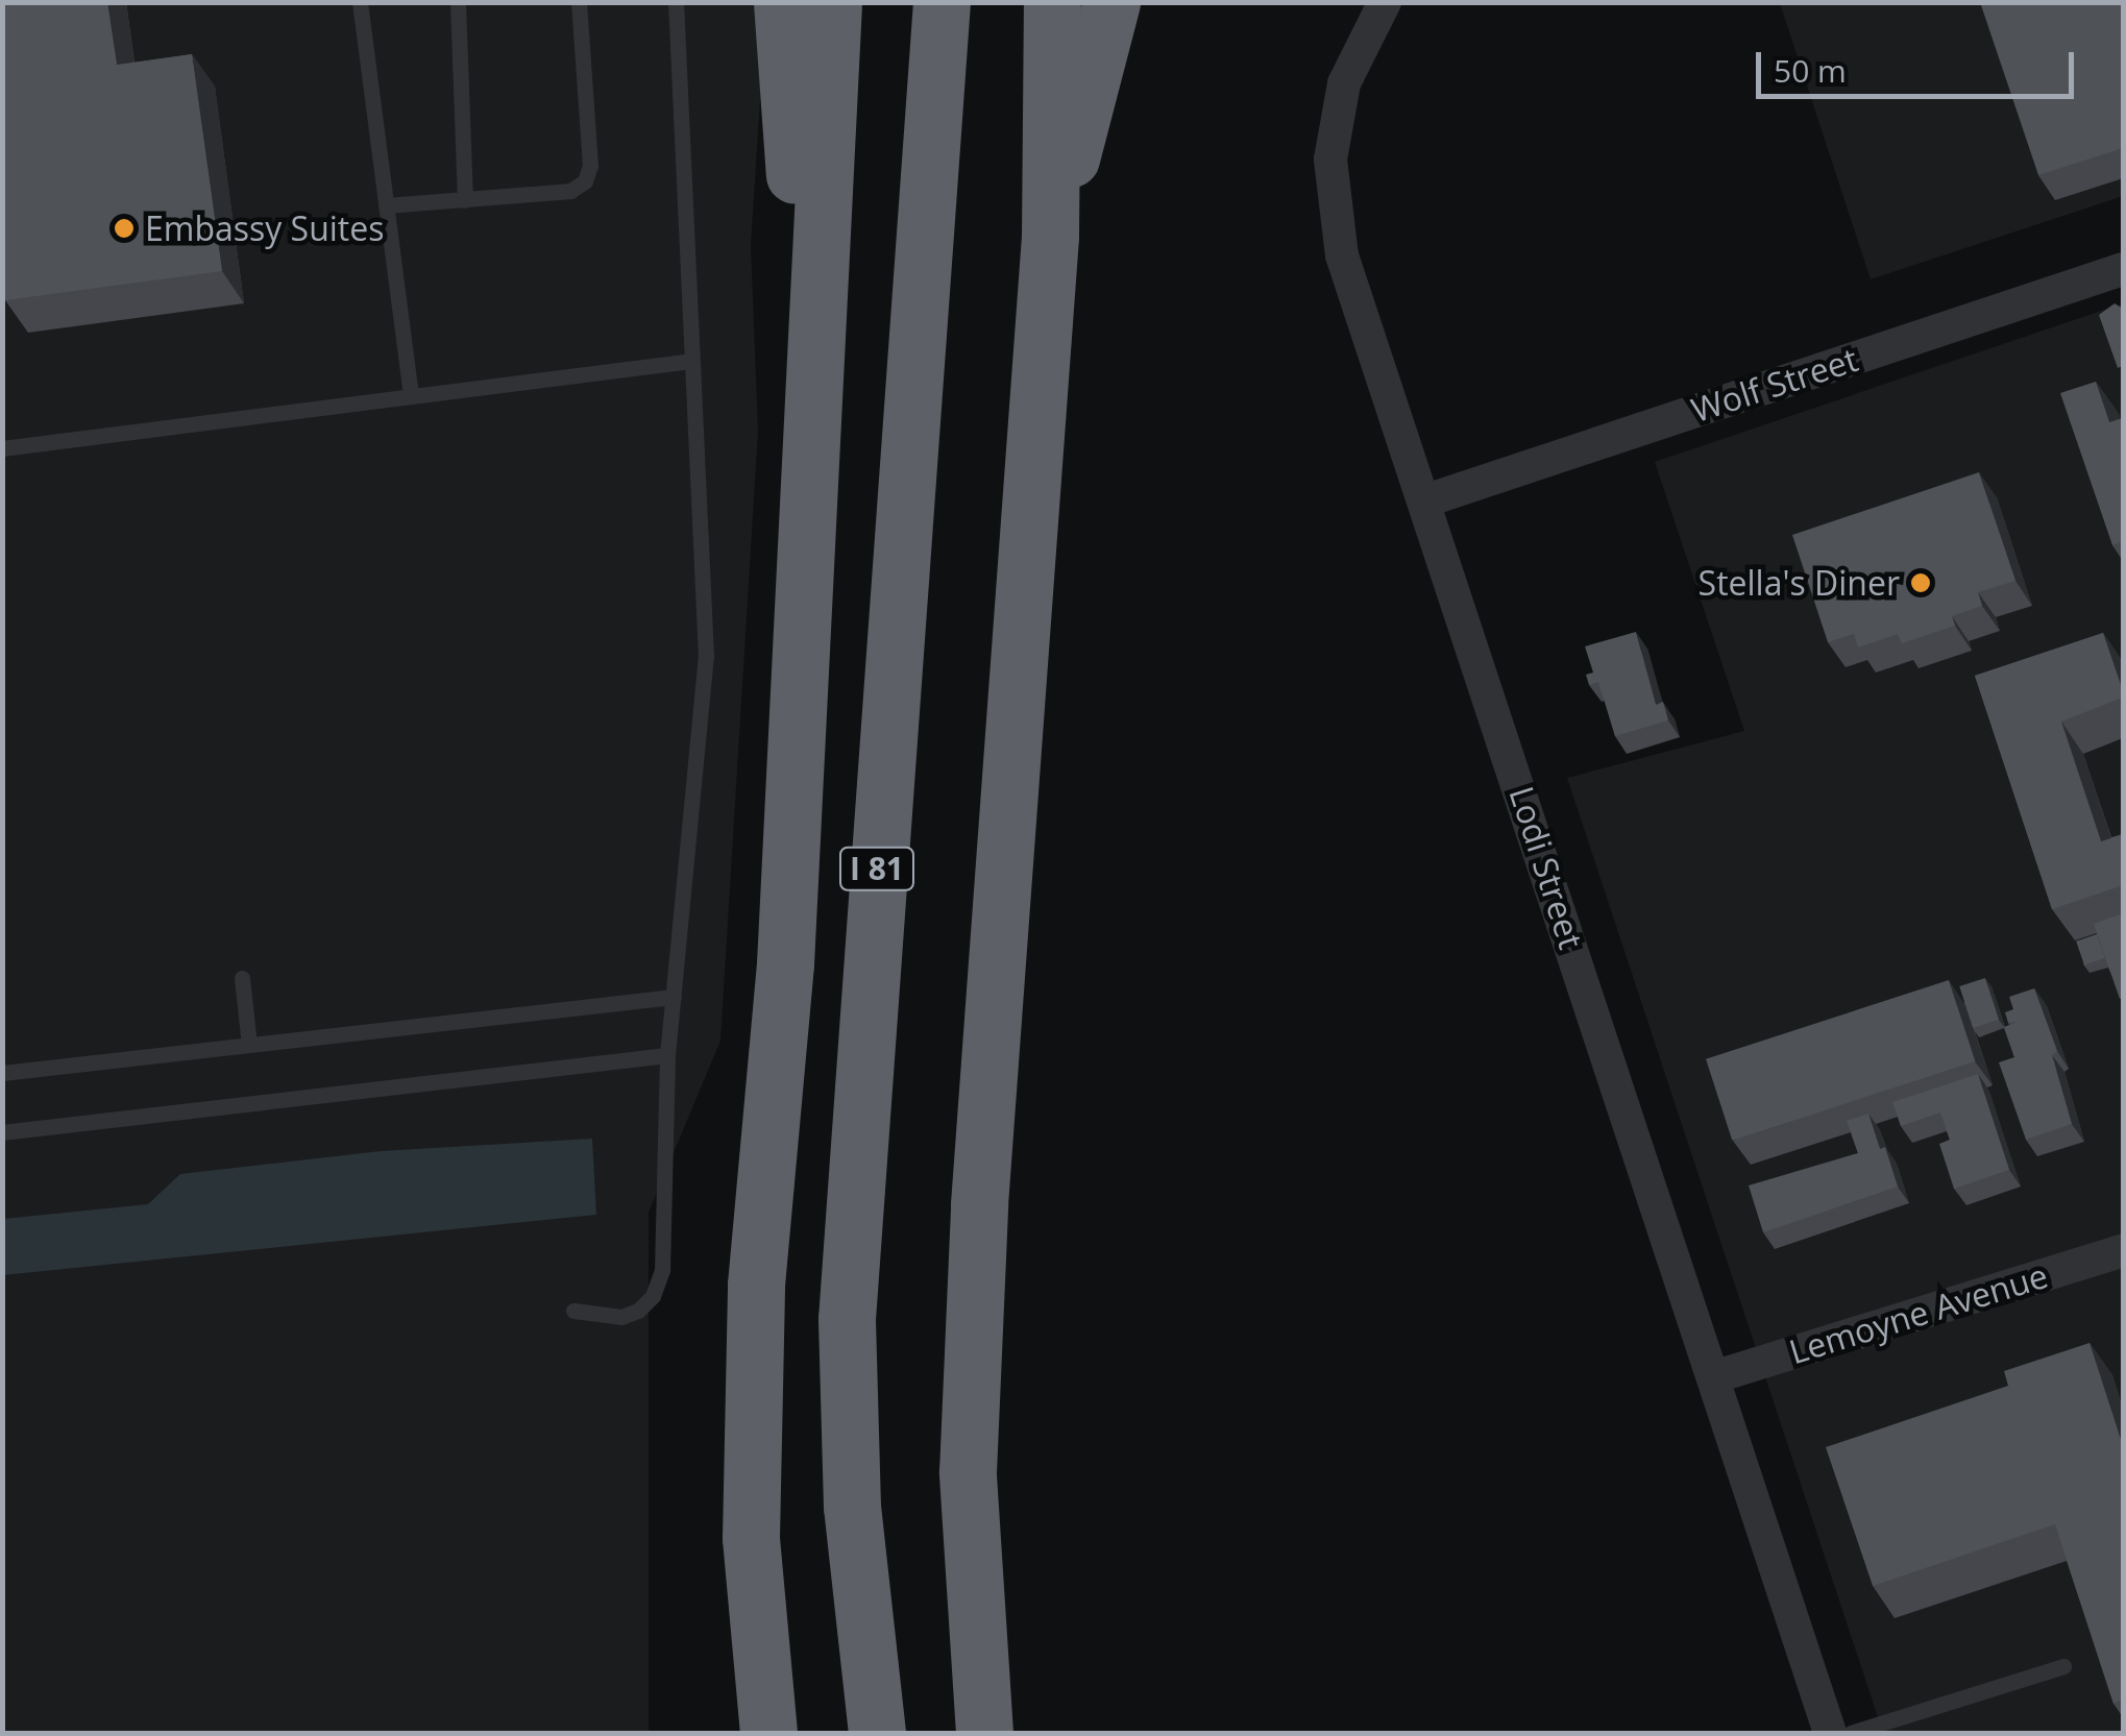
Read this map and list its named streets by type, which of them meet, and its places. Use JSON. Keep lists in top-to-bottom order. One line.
{"streets":{"highway":["I 81"],"street":["Wolf Street","Lodi Street","Lemoyne Avenue"]},"crossings":[["Wolf Street","Lodi Street"],["Lodi Street","Lemoyne Avenue"]],"places":["Embassy Suites","Stella's Diner"],"scale_bar":"50 m"}
